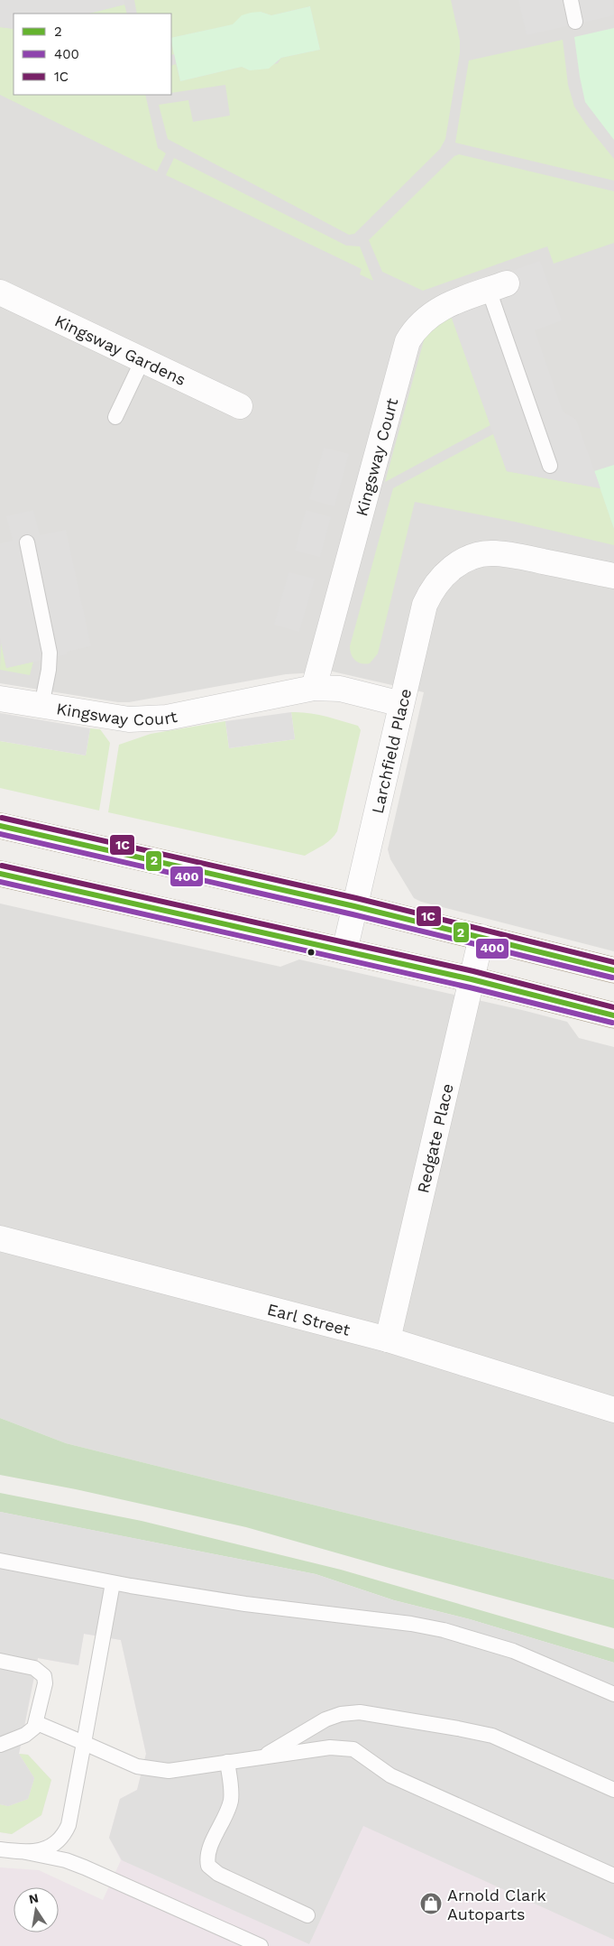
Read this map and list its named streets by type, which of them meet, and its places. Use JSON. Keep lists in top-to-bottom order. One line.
{"streets":{"street":["Kingsway Gardens","Kingsway Court","Larchfield Place","Redgate Place","Earl Street"]},"crossings":[["Kingsway Court","Larchfield Place"],["Redgate Place","Earl Street"]],"places":{"shop":["Arnold Clark Autoparts"]},"lines":["transit line 1C","transit line 2","transit line 400"],"legend":["2","400","1C"],"north":"top"}
